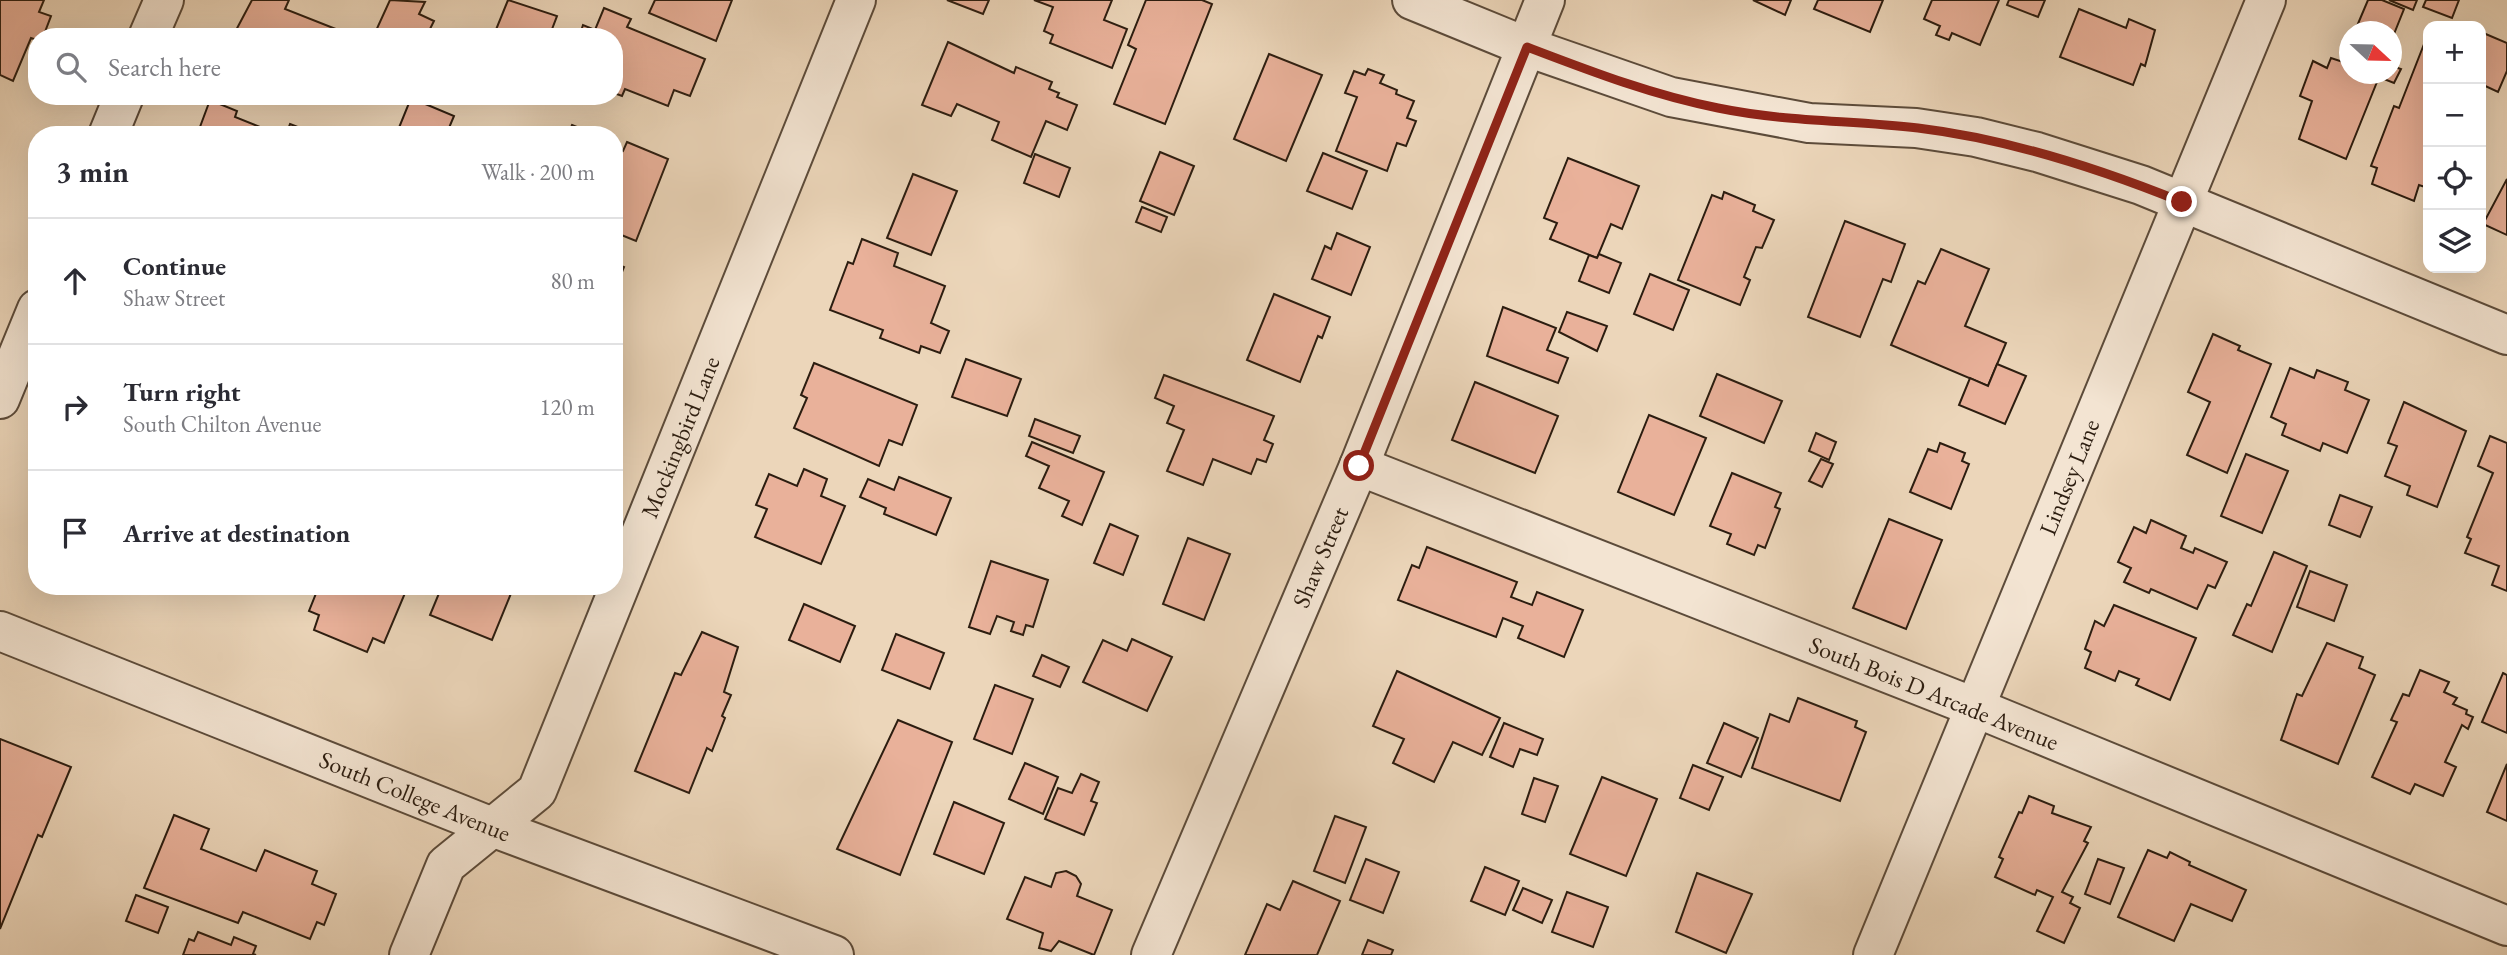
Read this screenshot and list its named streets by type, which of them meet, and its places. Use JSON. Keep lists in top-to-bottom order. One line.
{"streets":{"street":["Mockingbird Lane","Lindsey Lane","Shaw Street","South Bois D Arcade Avenue","South College Avenue"]},"crossings":[["Mockingbird Lane","South College Avenue"],["Lindsey Lane","South Bois D Arcade Avenue"],["Shaw Street","South Bois D Arcade Avenue"]],"north":"right","page":{"map_buttons":["+","−"],"search":"Search here","heading":["3 min","Walk · 200 m"],"list":[["Continue","Shaw Street","80 m"],["Turn right","South Chilton Avenue","120 m"],"Arrive at destination"]}}
